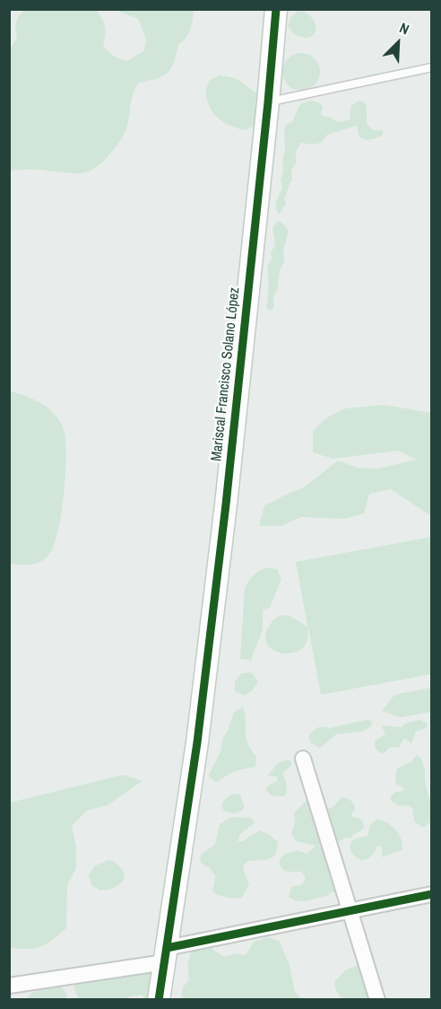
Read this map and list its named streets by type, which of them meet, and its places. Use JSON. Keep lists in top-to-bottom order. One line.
{"streets":{"street":["Mariscal Francisco Solano López"]},"north":"top right"}
